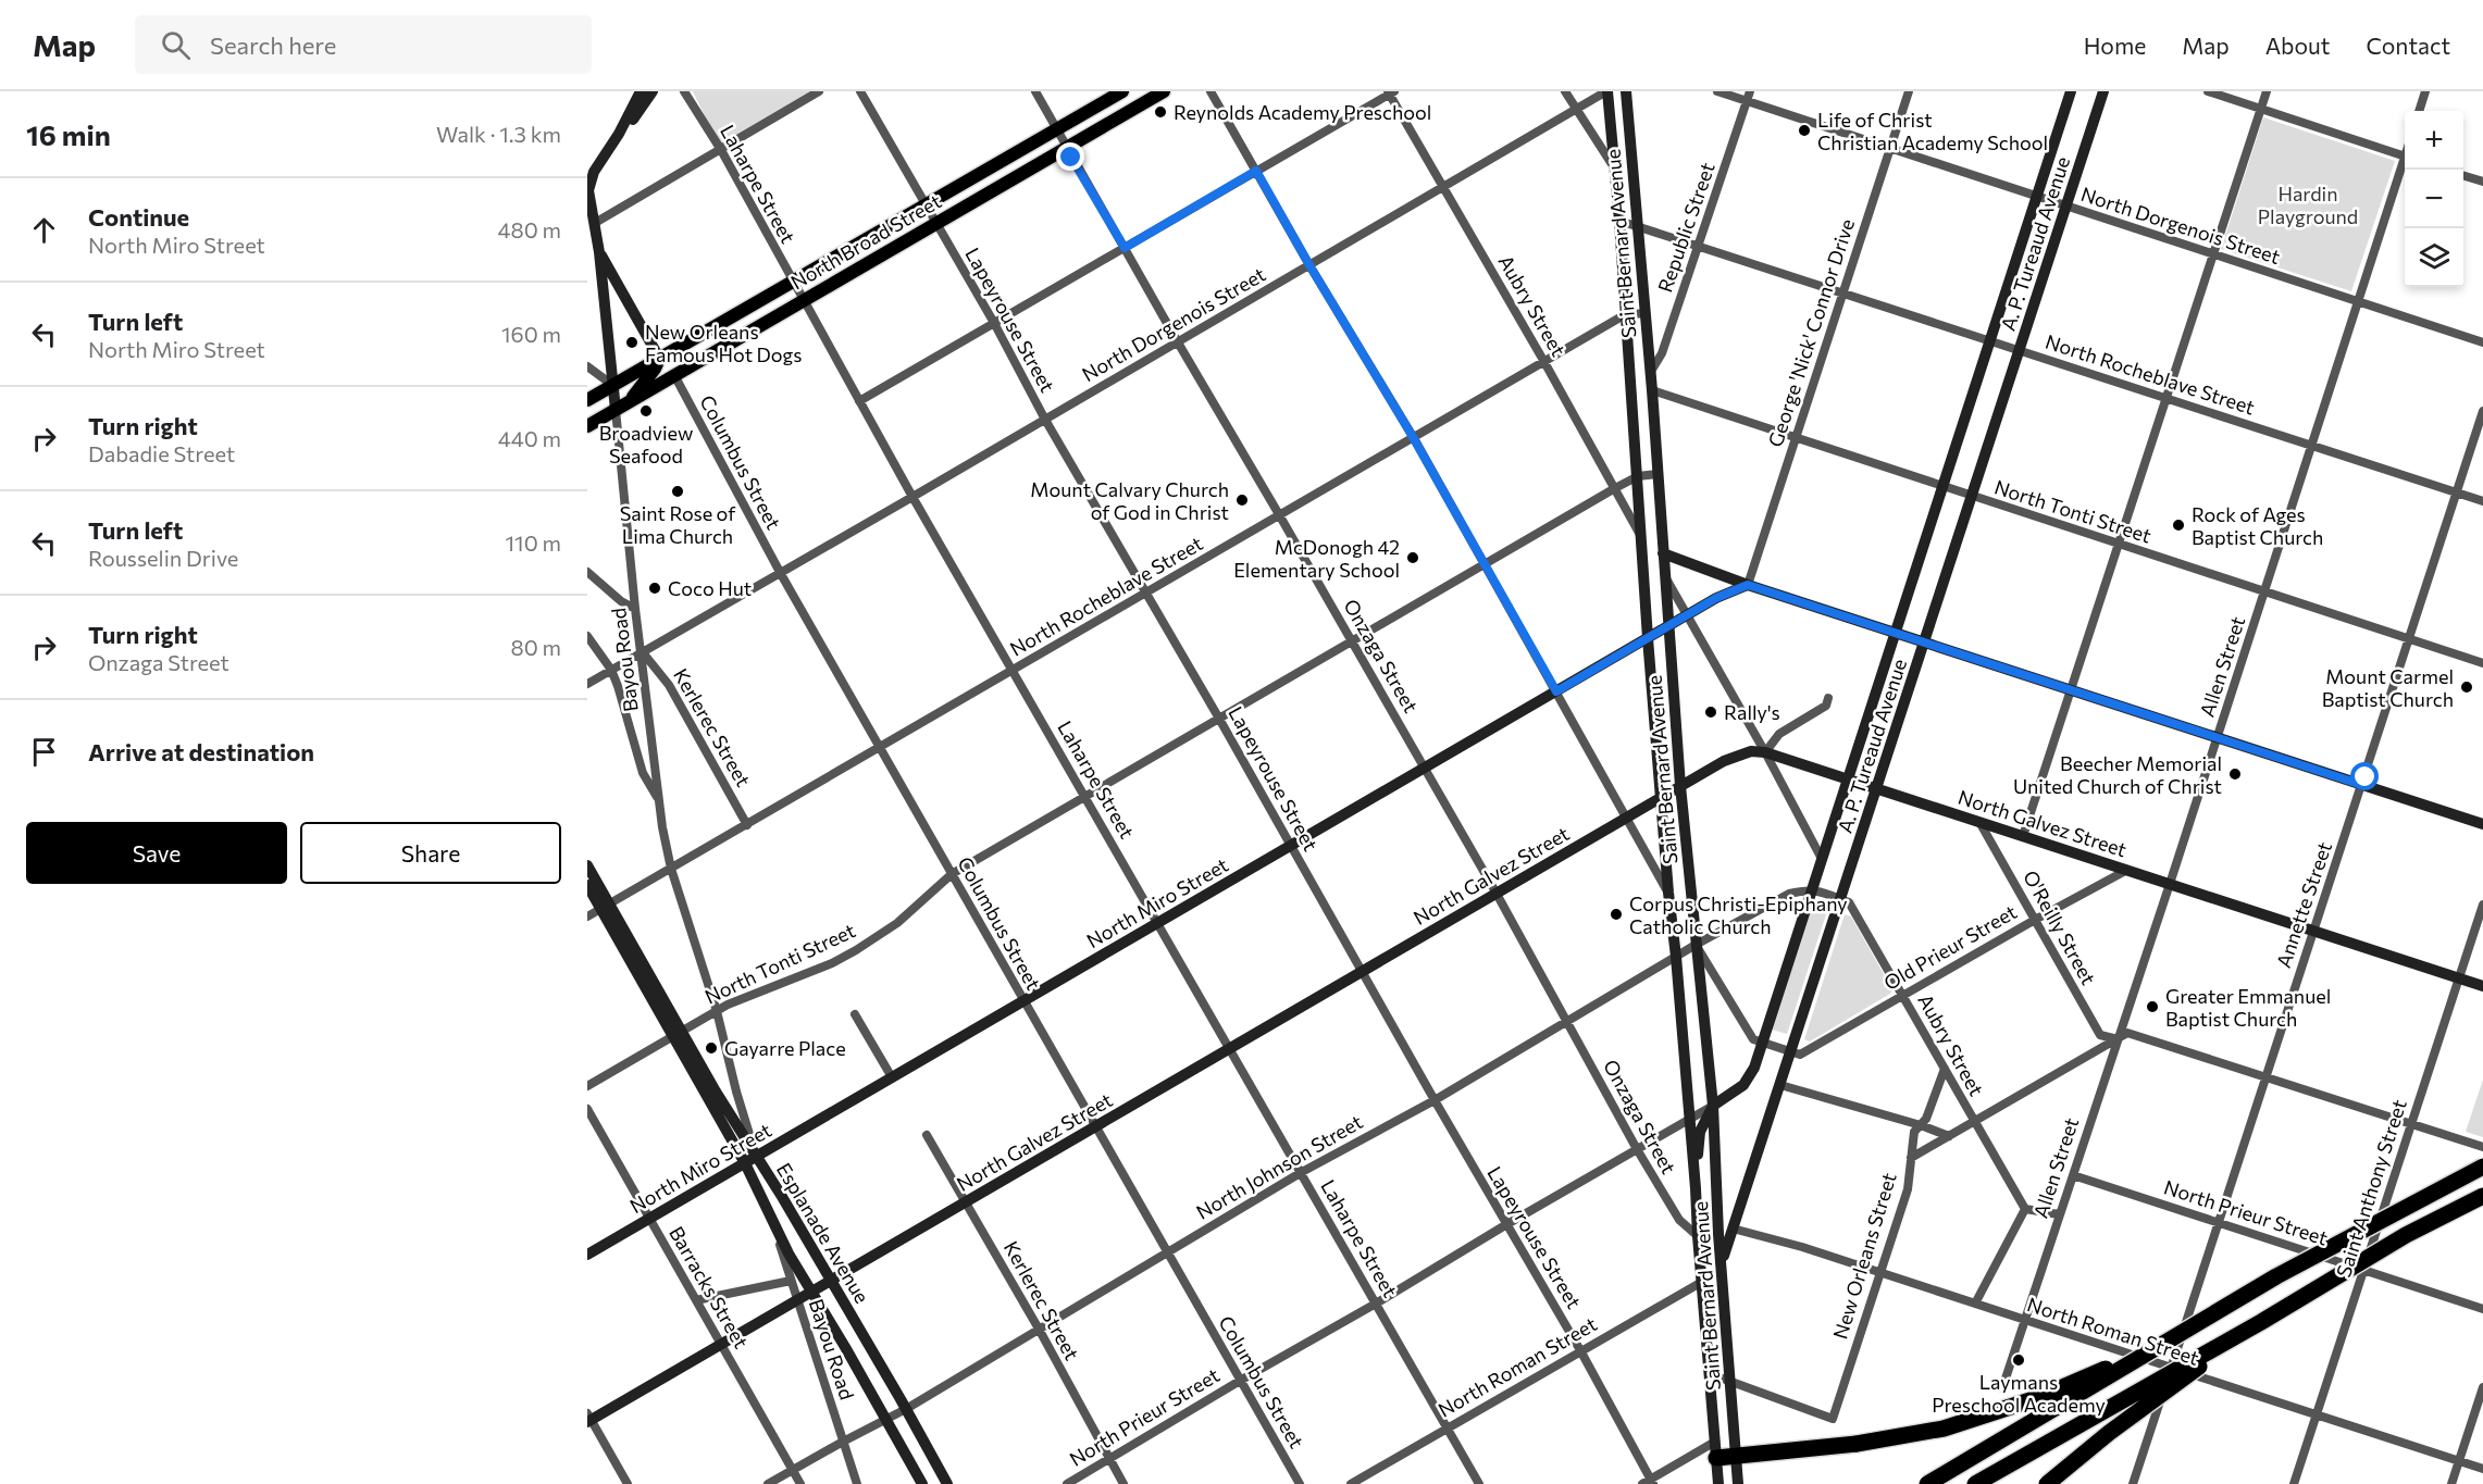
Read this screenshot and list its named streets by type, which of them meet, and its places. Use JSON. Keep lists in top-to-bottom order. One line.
{"streets":{"main road":["North Broad Street"],"street":["Laharpe Street","North Dorgenois Street","Republic Street","Saint Bernard Avenue","A. P. Tureaud Avenue","Aubry Street","Lapeyrouse Street","George 'Nick' Connor Drive","North Rocheblave Street","Columbus Street","North Tonti Street","Onzaga Street","Bayou Road","Allen Street","Kerlerec Street","North Galvez Street","North Miro Street","Annette Street","O'Reilly Street","Old Prieur Street","North Johnson Street","Saint Anthony Street","North Prieur Street","Esplanade Avenue","New Orleans Street","Barracks Street","North Roman Street"]},"crossings":[["Laharpe Street","North Dorgenois Street"],["Laharpe Street","North Broad Street"],["Laharpe Street","North Rocheblave Street"],["Laharpe Street","North Tonti Street"],["Laharpe Street","North Galvez Street"],["Laharpe Street","North Miro Street"],["Laharpe Street","North Johnson Street"],["Laharpe Street","North Prieur Street"],["Laharpe Street","North Roman Street"],["North Dorgenois Street","Republic Street"],["North Dorgenois Street","Saint Bernard Avenue"],["North Dorgenois Street","A. P. Tureaud Avenue"],["North Dorgenois Street","Aubry Street"],["North Dorgenois Street","Lapeyrouse Street"],["North Dorgenois Street","George 'Nick' Connor Drive"],["North Dorgenois Street","Columbus Street"],["North Dorgenois Street","Onzaga Street"],["North Dorgenois Street","Bayou Road"],["North Dorgenois Street","Allen Street"],["North Dorgenois Street","Kerlerec Street"],["Republic Street","Saint Bernard Avenue"],["Republic Street","North Rocheblave Street"],["North Broad Street","Lapeyrouse Street"],["North Broad Street","Columbus Street"],["North Broad Street","Onzaga Street"],["North Broad Street","Bayou Road"],["Saint Bernard Avenue","A. P. Tureaud Avenue"],["Saint Bernard Avenue","Aubry Street"],["Saint Bernard Avenue","North Rocheblave Street"],["Saint Bernard Avenue","North Tonti Street"],["Saint Bernard Avenue","Onzaga Street"],["Saint Bernard Avenue","North Galvez Street"],["Saint Bernard Avenue","North Miro Street"],["Saint Bernard Avenue","North Johnson Street"],["Saint Bernard Avenue","North Prieur Street"],["Saint Bernard Avenue","New Orleans Street"],["Saint Bernard Avenue","North Roman Street"],["A. P. Tureaud Avenue","Aubry Street"],["A. P. Tureaud Avenue","North Rocheblave Street"],["A. P. Tureaud Avenue","North Tonti Street"],["A. P. Tureaud Avenue","North Galvez Street"],["A. P. Tureaud Avenue","Old Prieur Street"],["A. P. Tureaud Avenue","North Johnson Street"],["A. P. Tureaud Avenue","North Prieur Street"],["A. P. Tureaud Avenue","North Roman Street"],["Aubry Street","North Rocheblave Street"],["Aubry Street","North Tonti Street"],["Aubry Street","Old Prieur Street"],["Aubry Street","New Orleans Street"],["Lapeyrouse Street","North Rocheblave Street"],["Lapeyrouse Street","North Tonti Street"],["Lapeyrouse Street","North Galvez Street"],["Lapeyrouse Street","North Miro Street"],["Lapeyrouse Street","North Johnson Street"],["Lapeyrouse Street","North Prieur Street"],["Lapeyrouse Street","North Roman Street"],["George 'Nick' Connor Drive","North Rocheblave Street"],["George 'Nick' Connor Drive","North Tonti Street"],["George 'Nick' Connor Drive","North Miro Street"],["North Rocheblave Street","Columbus Street"],["North Rocheblave Street","Onzaga Street"],["North Rocheblave Street","Bayou Road"],["North Rocheblave Street","Allen Street"],["North Rocheblave Street","Kerlerec Street"],["North Rocheblave Street","Annette Street"],["North Rocheblave Street","Esplanade Avenue"],["Columbus Street","North Tonti Street"],["Columbus Street","North Galvez Street"],["Columbus Street","North Miro Street"],["Columbus Street","North Johnson Street"],["Columbus Street","North Prieur Street"],["North Tonti Street","Onzaga Street"],["North Tonti Street","Bayou Road"],["North Tonti Street","Allen Street"],["North Tonti Street","Annette Street"],["North Tonti Street","Esplanade Avenue"],["Onzaga Street","North Galvez Street"],["Onzaga Street","North Miro Street"],["Onzaga Street","North Johnson Street"],["Onzaga Street","North Prieur Street"],["Bayou Road","Kerlerec Street"],["Bayou Road","North Galvez Street"],["Bayou Road","North Miro Street"],["Bayou Road","North Johnson Street"],["Bayou Road","Esplanade Avenue"],["Allen Street","North Galvez Street"],["Allen Street","O'Reilly Street"],["Allen Street","North Prieur Street"],["Allen Street","North Roman Street"],["Kerlerec Street","North Galvez Street"],["Kerlerec Street","North Johnson Street"],["Kerlerec Street","North Prieur Street"],["North Galvez Street","Annette Street"],["North Galvez Street","O'Reilly Street"],["North Galvez Street","Old Prieur Street"],["North Galvez Street","Saint Anthony Street"],["North Galvez Street","Esplanade Avenue"],["North Galvez Street","Barracks Street"],["North Miro Street","Esplanade Avenue"],["North Miro Street","Barracks Street"],["Annette Street","North Prieur Street"],["Annette Street","North Roman Street"],["O'Reilly Street","Old Prieur Street"],["North Johnson Street","Esplanade Avenue"],["North Johnson Street","Barracks Street"],["Saint Anthony Street","North Prieur Street"],["Saint Anthony Street","North Roman Street"],["New Orleans Street","North Roman Street"]],"parks":["Hardin Playground"],"places":["Reynolds Academy Preschool","Life of Christ Christian Academy School","New Orleans Famous Hot Dogs","Broadview Seafood","Saint Rose of Lima Church","Mount Calvary Church of God in Christ","Rock of Ages Baptist Church","McDonogh 42 Elementary School","Coco Hut","Mount Carmel Baptist Church","Rally's","Beecher Memorial United Church of Christ","Corpus Christi-Epiphany Catholic Church","Greater Emmanuel Baptist Church","Gayarre Place","Laymans Preschool Academy"],"page":{"header":"Map","search":"Search here","nav":["Home","Map","About","Contact"],"heading":["16 min","Walk · 1.3 km"],"map_buttons":["+","−"],"list":[["Continue","North Miro Street","480 m"],["Turn left","North Miro Street","160 m"],["Turn right","Dabadie Street","440 m"],["Turn left","Rousselin Drive","110 m"],["Turn right","Onzaga Street","80 m"],"Arrive at destination"],"buttons":["Save","Share"]}}
